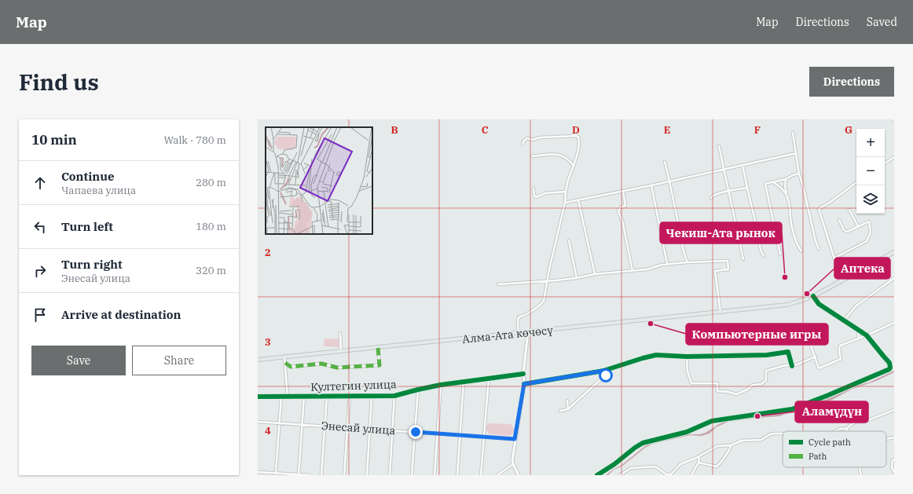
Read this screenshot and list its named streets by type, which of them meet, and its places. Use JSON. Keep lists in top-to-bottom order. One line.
{"streets":{"main road":["Алма-Ата көчөсү"],"street":["Култегин улица","Энесай улица"]},"places":["Чекиш-Ата рынок","Аптека","Компьютерные игры","Аламүдүн"],"legend":["Cycle path","Path"],"page":{"header":"Map","nav":["Map","Directions","Saved"],"buttons":["Directions",["Save","Share"]],"title":"Find us","heading":["10 min","Walk · 780 m"],"map_buttons":["+","−"],"list":[["Continue","Чапаева улица","280 m"],["Turn left","180 m"],["Turn right","Энесай улица","320 m"],"Arrive at destination"]},"grid":{"columns":["B","C","D","E","F","G"],"rows":["2","3","4"]}}
